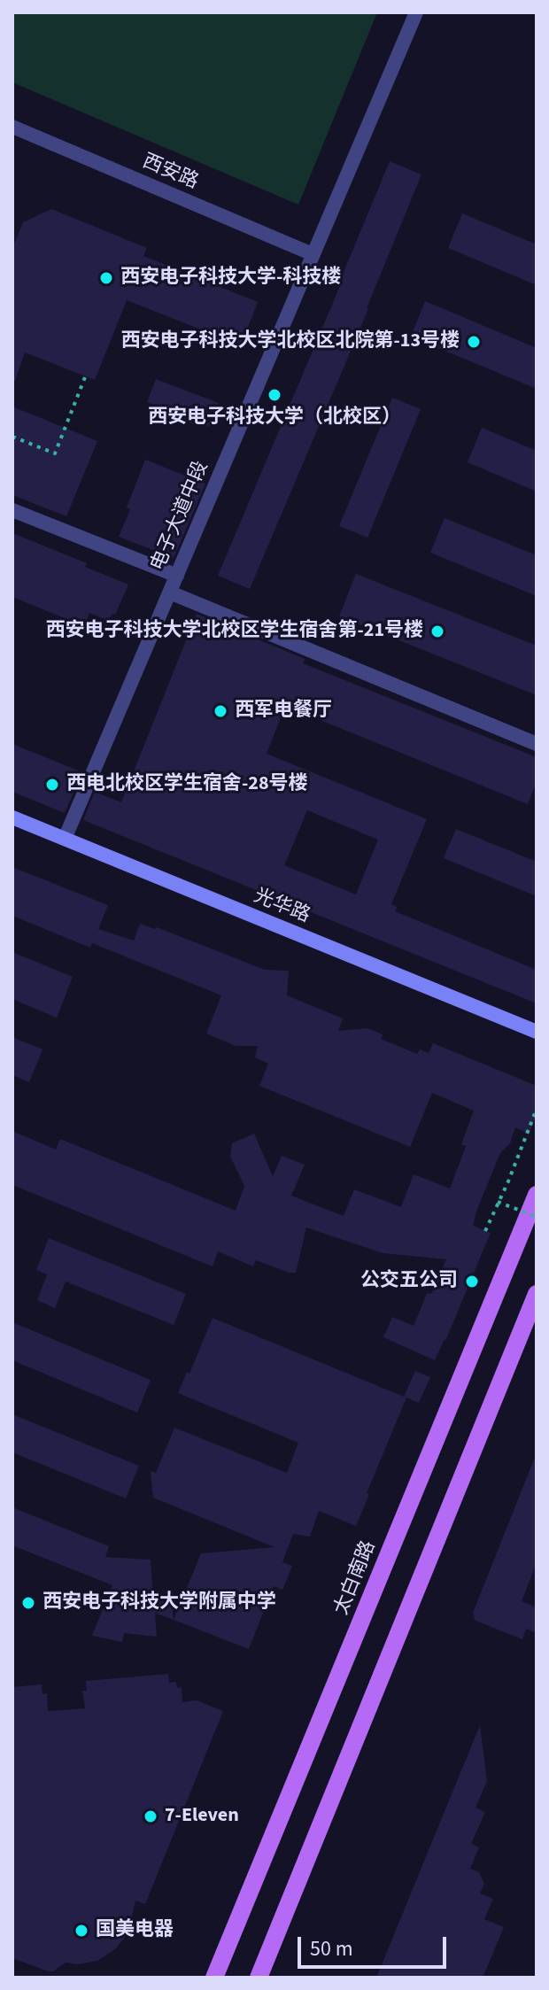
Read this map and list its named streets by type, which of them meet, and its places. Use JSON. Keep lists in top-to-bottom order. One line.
{"streets":{"main road":["太白南路"],"street":["西安路","电子大道中段","光华路"]},"crossings":[["西安路","电子大道中段"],["电子大道中段","光华路"]],"places":["西安电子科技大学-科技楼","西安电子科技大学北校区北院第-13号楼","西安电子科技大学（北校区）","西安电子科技大学北校区学生宿舍第-21号楼","西军电餐厅","西电北校区学生宿舍-28号楼","公交五公司","西安电子科技大学附属中学","7-Eleven","国美电器"],"scale_bar":"50 m"}
